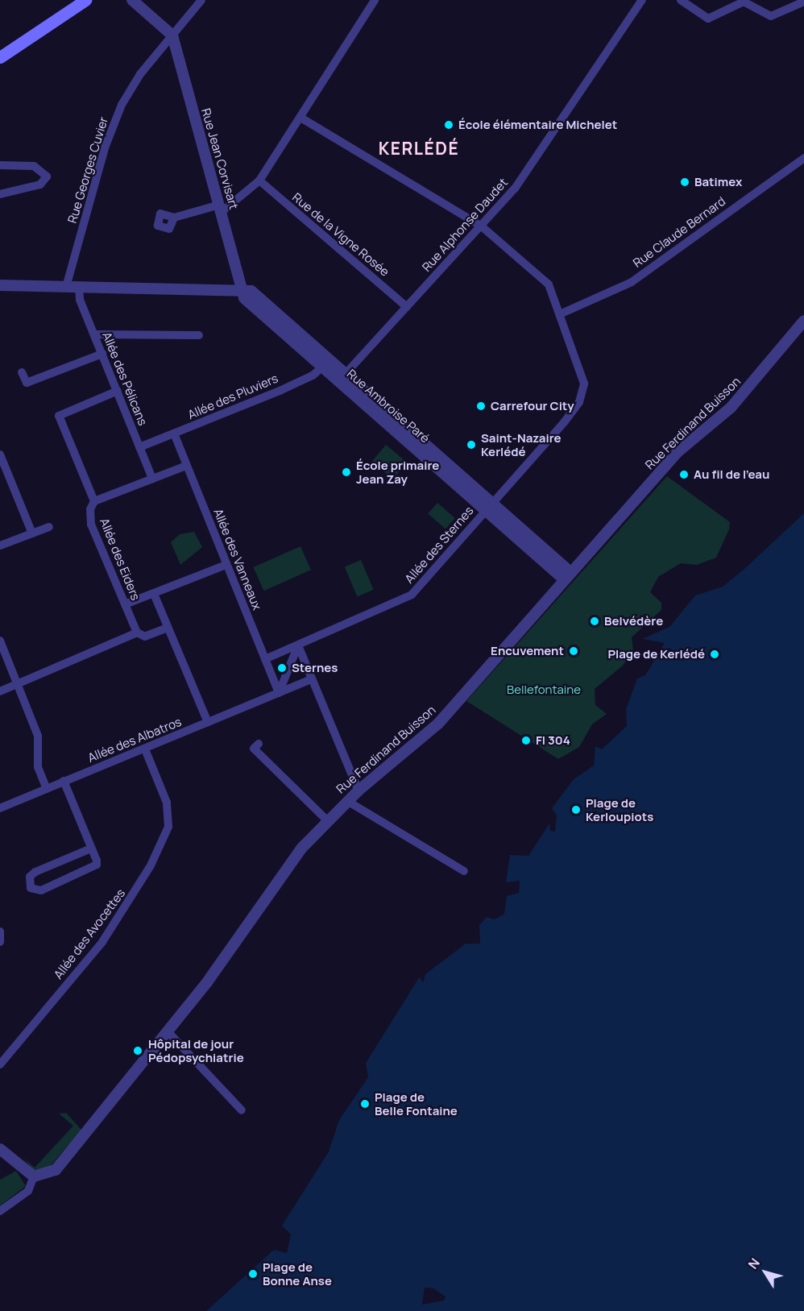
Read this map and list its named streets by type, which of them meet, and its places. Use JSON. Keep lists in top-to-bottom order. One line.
{"streets":{"street":["Rue Jean Corvisart","Rue Georges Cuvier","Rue Alphonse Daudet","Rue Claude Bernard","Rue de la Vigne Rosée","Allée des Pélicans","Allée des Pluviers","Rue Ambroise Paré","Rue Ferdinand Buisson","Allée des Sternes","Allée des Eiders","Allée des Vanneaux","Allée des Albatros","Allée des Avocettes"]},"crossings":[["Rue Jean Corvisart","Rue Georges Cuvier"],["Rue Jean Corvisart","Rue Ambroise Paré"],["Rue Alphonse Daudet","Rue de la Vigne Rosée"],["Rue Alphonse Daudet","Rue Ambroise Paré"],["Rue Alphonse Daudet","Allée des Sternes"],["Rue Claude Bernard","Allée des Sternes"],["Allée des Pélicans","Allée des Pluviers"],["Allée des Pluviers","Rue Ambroise Paré"],["Allée des Pluviers","Allée des Vanneaux"],["Rue Ambroise Paré","Rue Ferdinand Buisson"],["Rue Ambroise Paré","Allée des Sternes"],["Allée des Sternes","Allée des Vanneaux"],["Allée des Vanneaux","Allée des Albatros"],["Allée des Albatros","Allée des Avocettes"]],"districts":["KERLÉDÉ"],"parks":["Bellefontaine"],"places":["École élémentaire Michelet","Batimex","Carrefour City","Saint-Nazaire Kerlédé","École primaire Jean Zay","Au fil de l'eau","Belvédère","Encuvement","Plage de Kerlédé","Sternes","Fl 304","Plage de Kerloupiots","Hôpital de jour Pédopsychiatrie","Plage de Belle Fontaine","Plage de Bonne Anse"],"north":"top left"}
